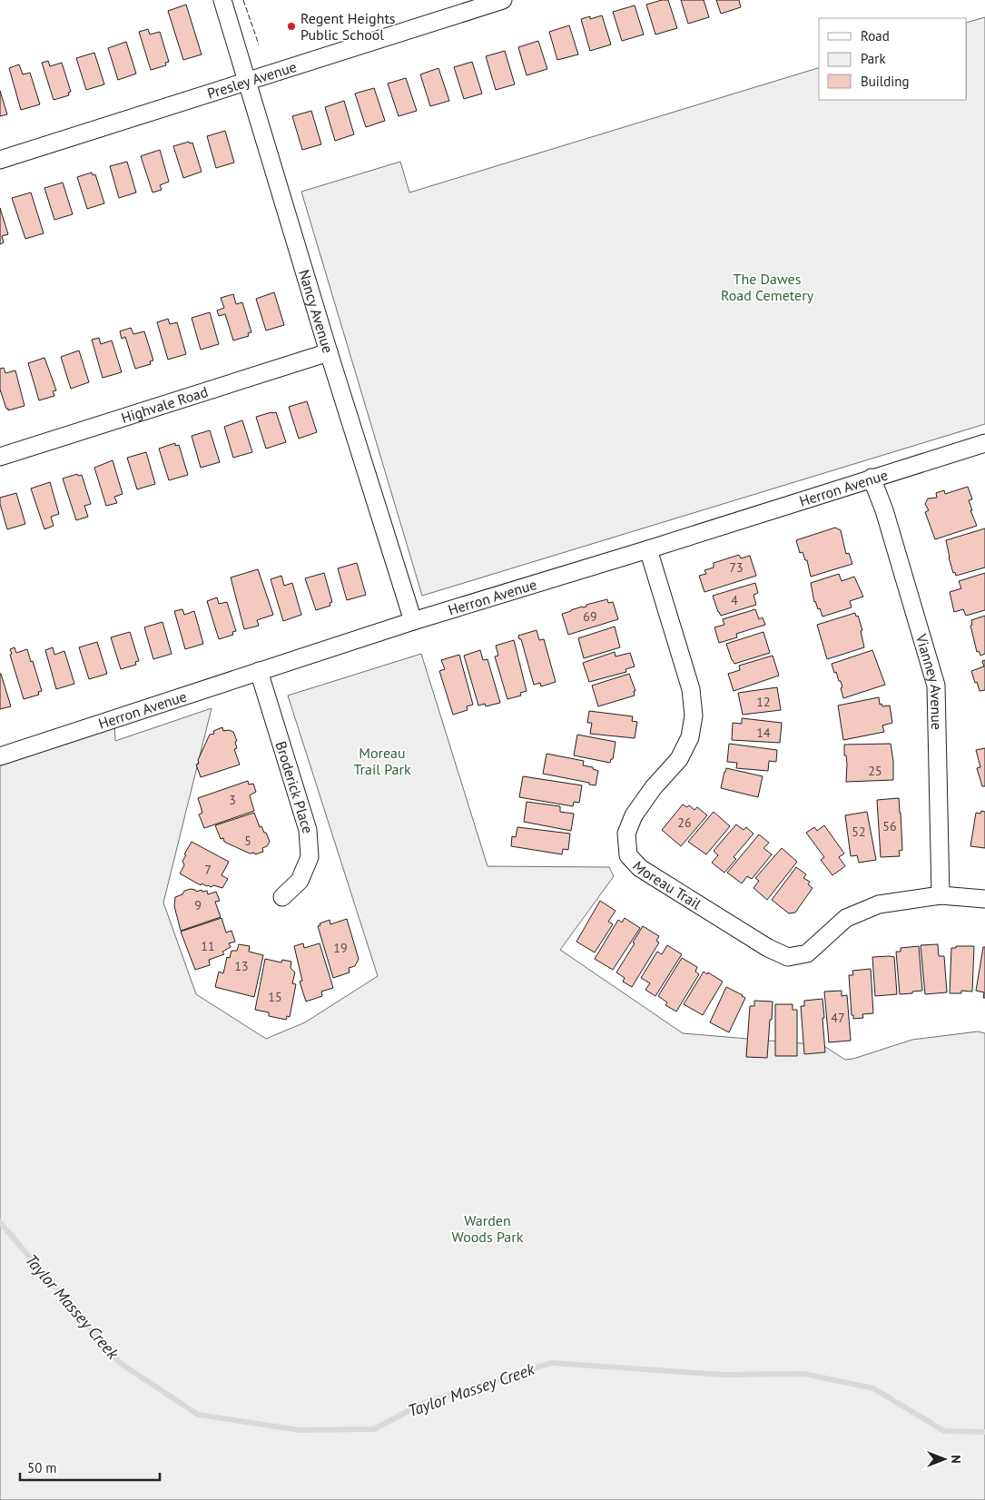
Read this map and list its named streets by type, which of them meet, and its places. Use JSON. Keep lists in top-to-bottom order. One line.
{"streets":{"street":["Presley Avenue","Nancy Avenue","Highvale Road","Herron Avenue","Vianney Avenue","Broderick Place","Moreau Trail"]},"crossings":[["Presley Avenue","Nancy Avenue"],["Nancy Avenue","Highvale Road"],["Nancy Avenue","Herron Avenue"],["Herron Avenue","Vianney Avenue"],["Herron Avenue","Broderick Place"],["Herron Avenue","Moreau Trail"],["Vianney Avenue","Moreau Trail"]],"water":["Taylor Massey Creek"],"parks":["The Dawes Road Cemetery","Moreau Trail Park","Warden Woods Park"],"places":["Regent Heights Public School"],"house_numbers":["73","4","69","12","14","25","3","26","56","52","5","7","9","11","19","13","15","47"],"legend":["Road","Park","Building"],"scale_bar":"50 m","north":"right"}
